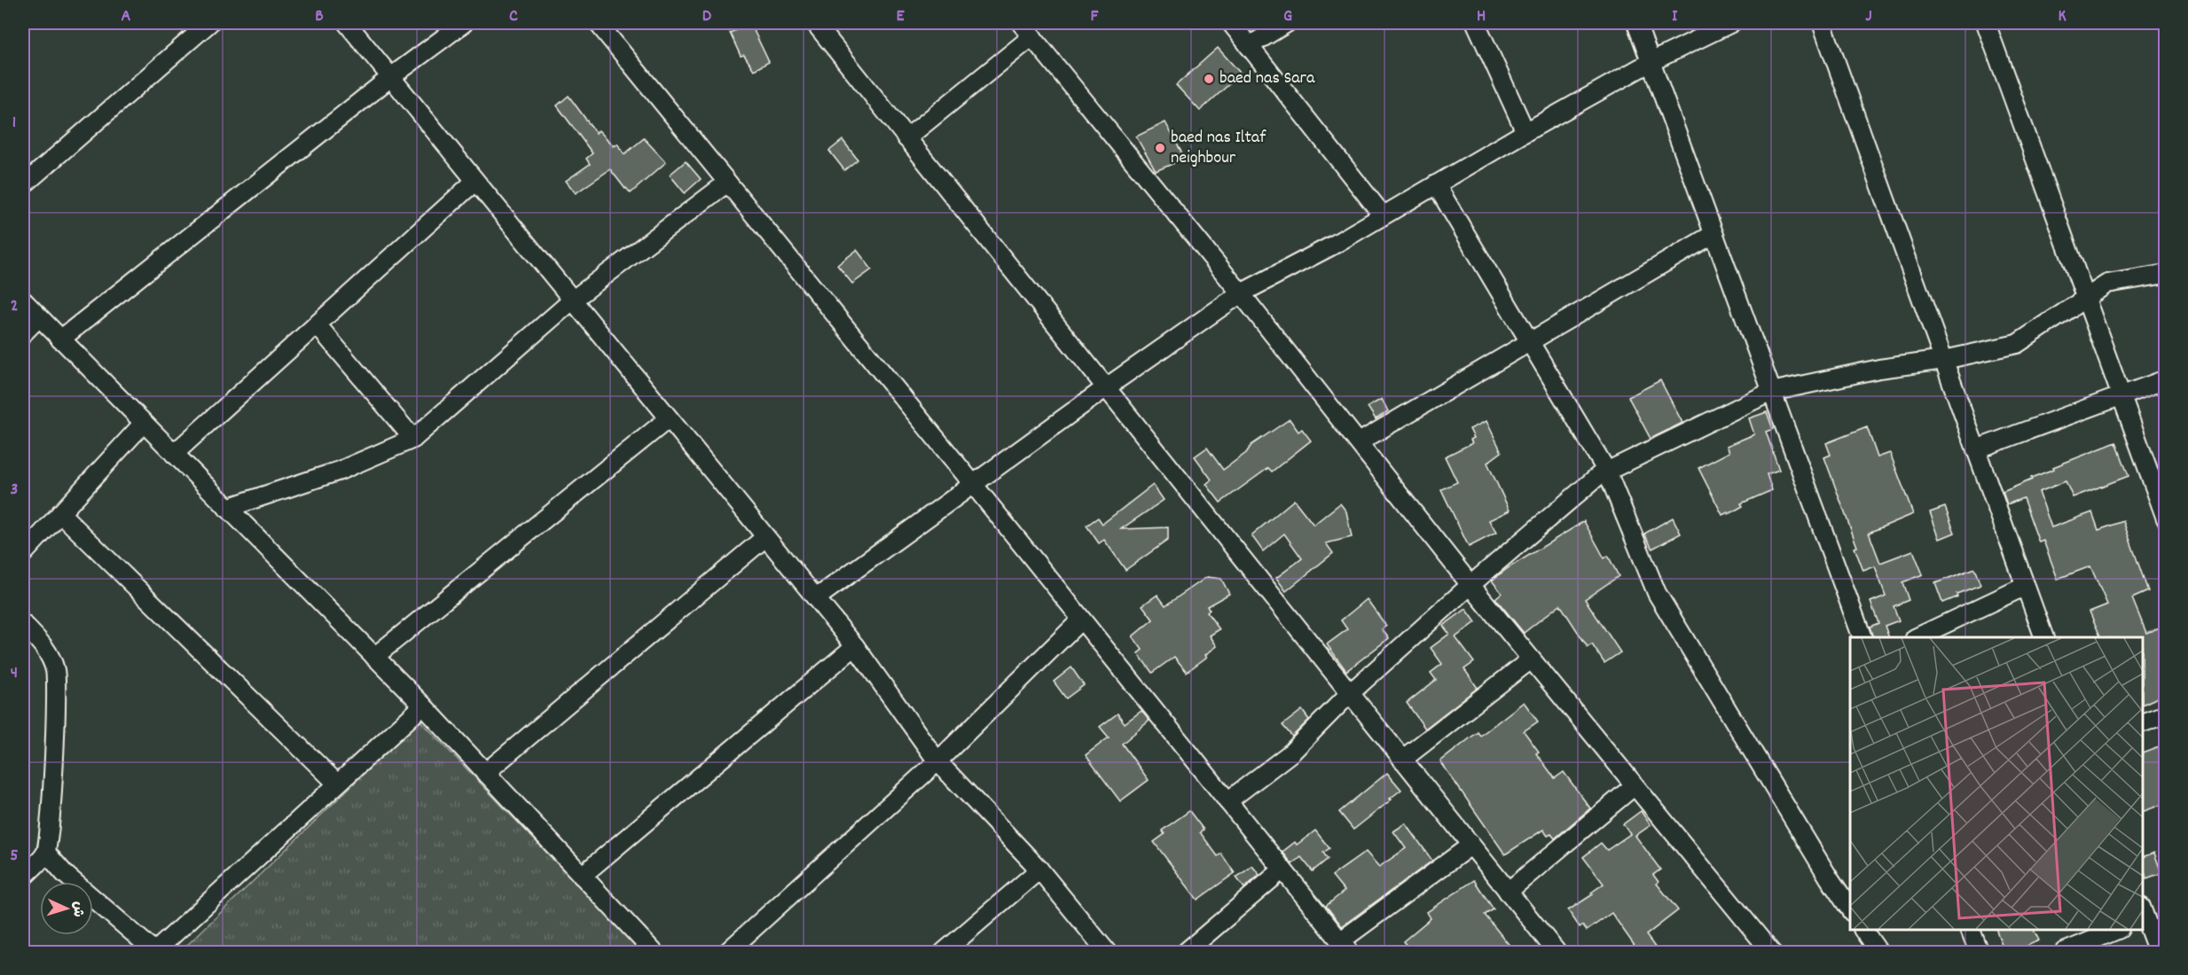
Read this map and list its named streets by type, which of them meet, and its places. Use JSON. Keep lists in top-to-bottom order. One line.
{"places":["baed nas Sara","baed nas Iltaf neighbour"],"north":"right","grid":{"columns":["A","B","C","D","E","F","G","H","I","J","K"],"rows":["1","2","3","4","5"]}}
